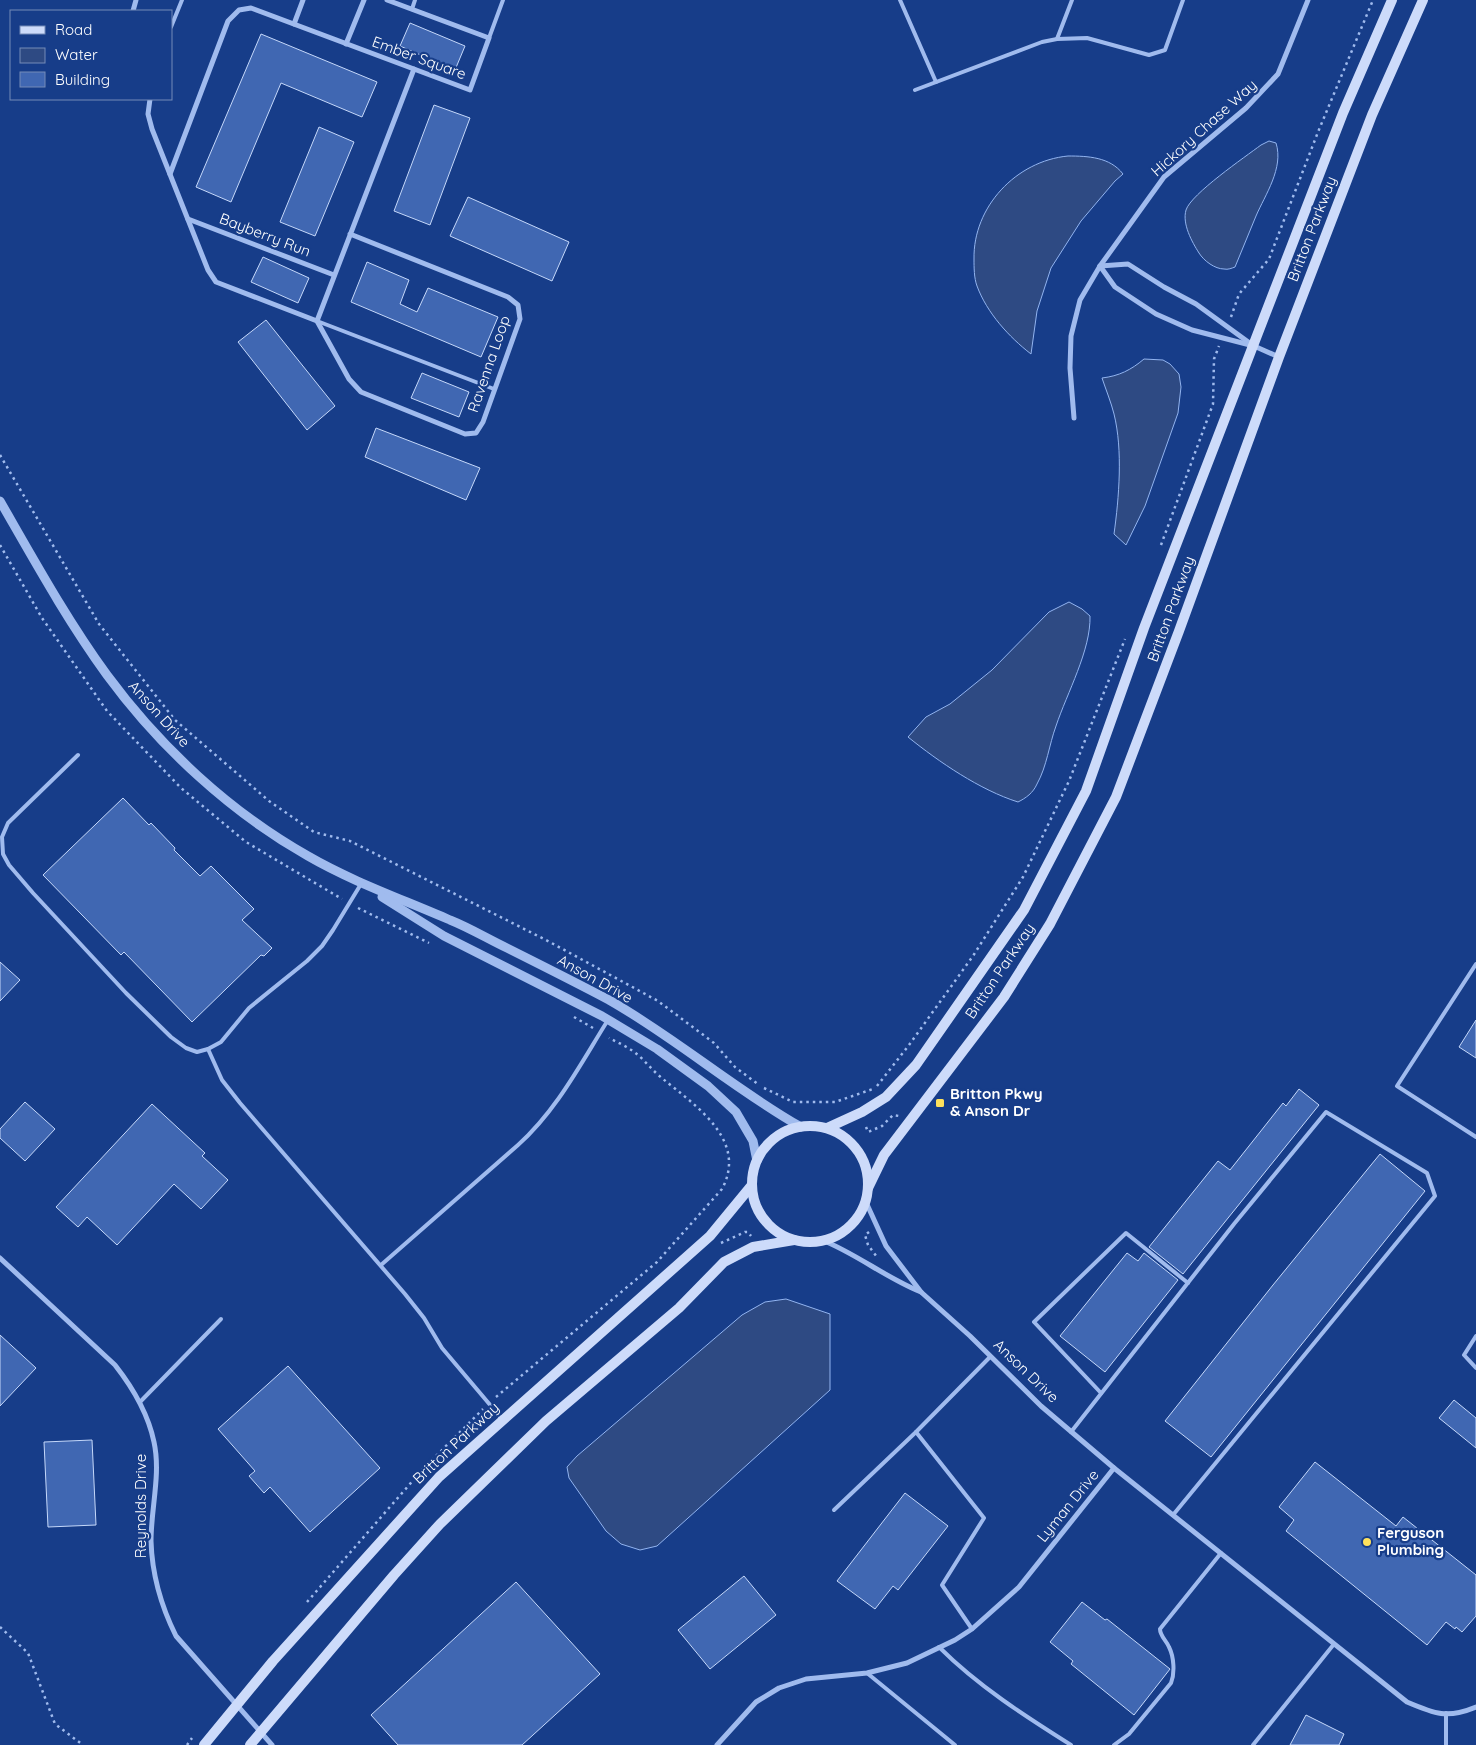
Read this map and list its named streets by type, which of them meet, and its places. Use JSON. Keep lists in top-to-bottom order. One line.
{"streets":{"main road":["Britton Parkway"],"street":["Ember Square","Hickory Chase Way","Bayberry Run","Ravenna Loop","Anson Drive","Reynolds Drive","Lyman Drive"]},"crossings":[["Britton Parkway","Anson Drive"],["Britton Parkway","Reynolds Drive"],["Anson Drive","Lyman Drive"]],"places":{"transit":["Britton Pkwy & Anson Dr"],"other":["Ferguson Plumbing"]},"legend":["Road","Water","Building"]}
